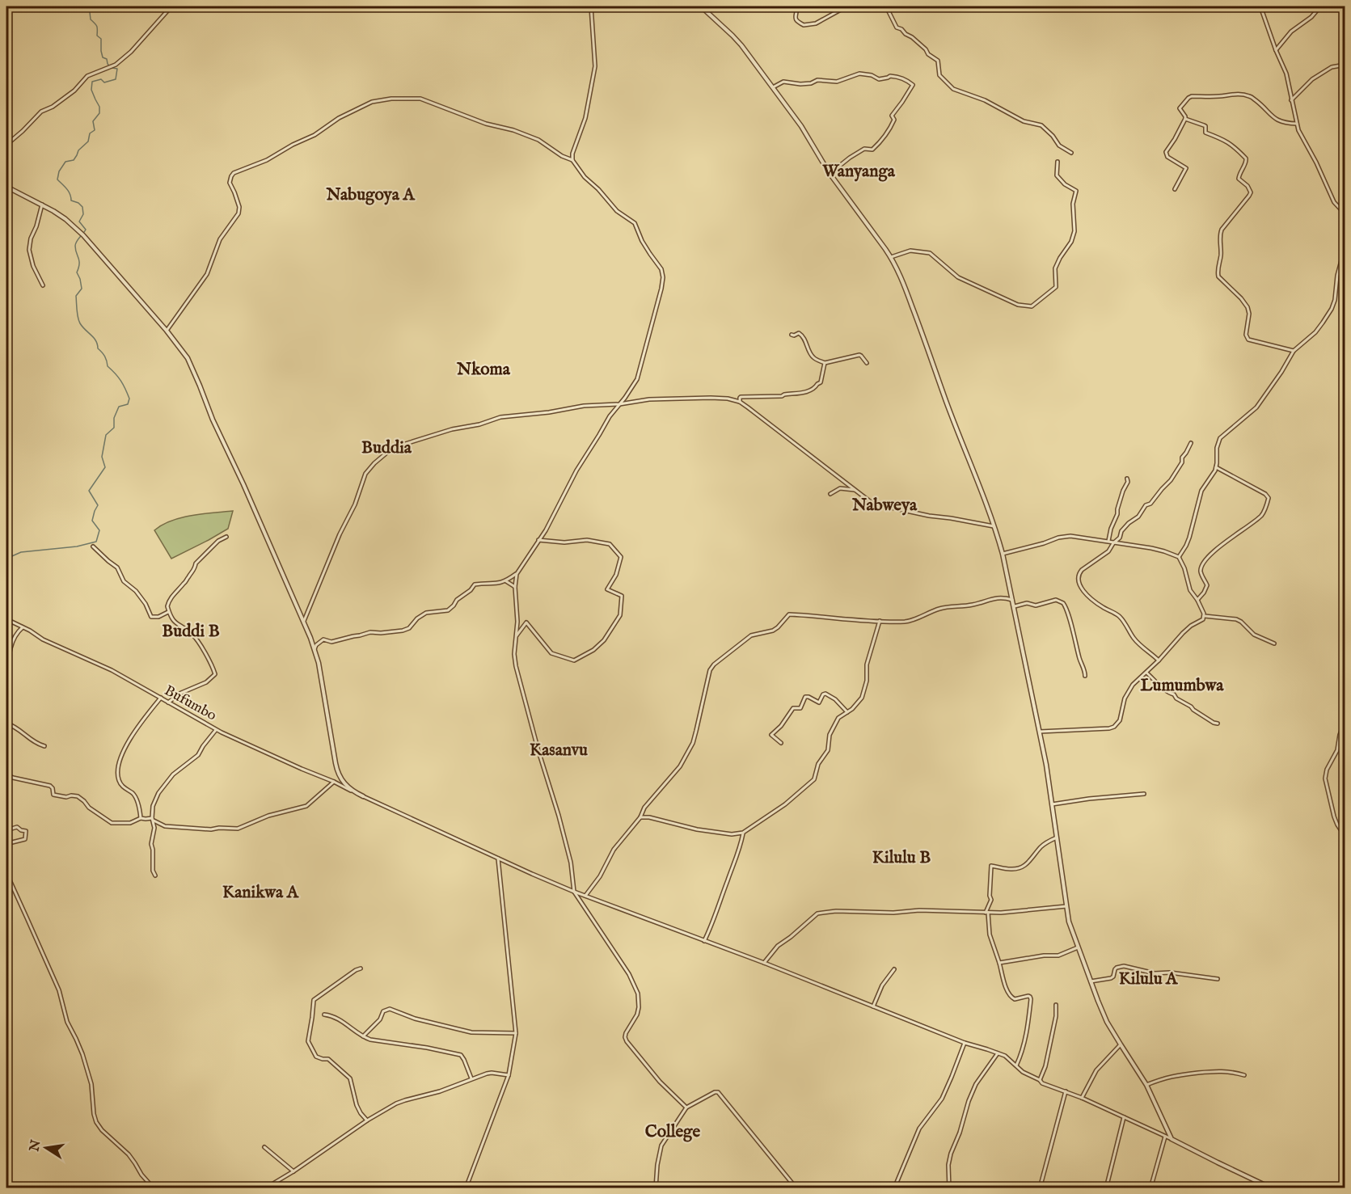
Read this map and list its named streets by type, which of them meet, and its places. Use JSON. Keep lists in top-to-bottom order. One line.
{"streets":{"street":["Bufumbo"]},"districts":["Wanyanga","Nabugoya A","Nkoma","Buddia","Nabweya","Buddi B","Lumumbwa","Kasanvu","Kilulu B","Kanikwa A","Kilulu A","College"],"north":"left"}
